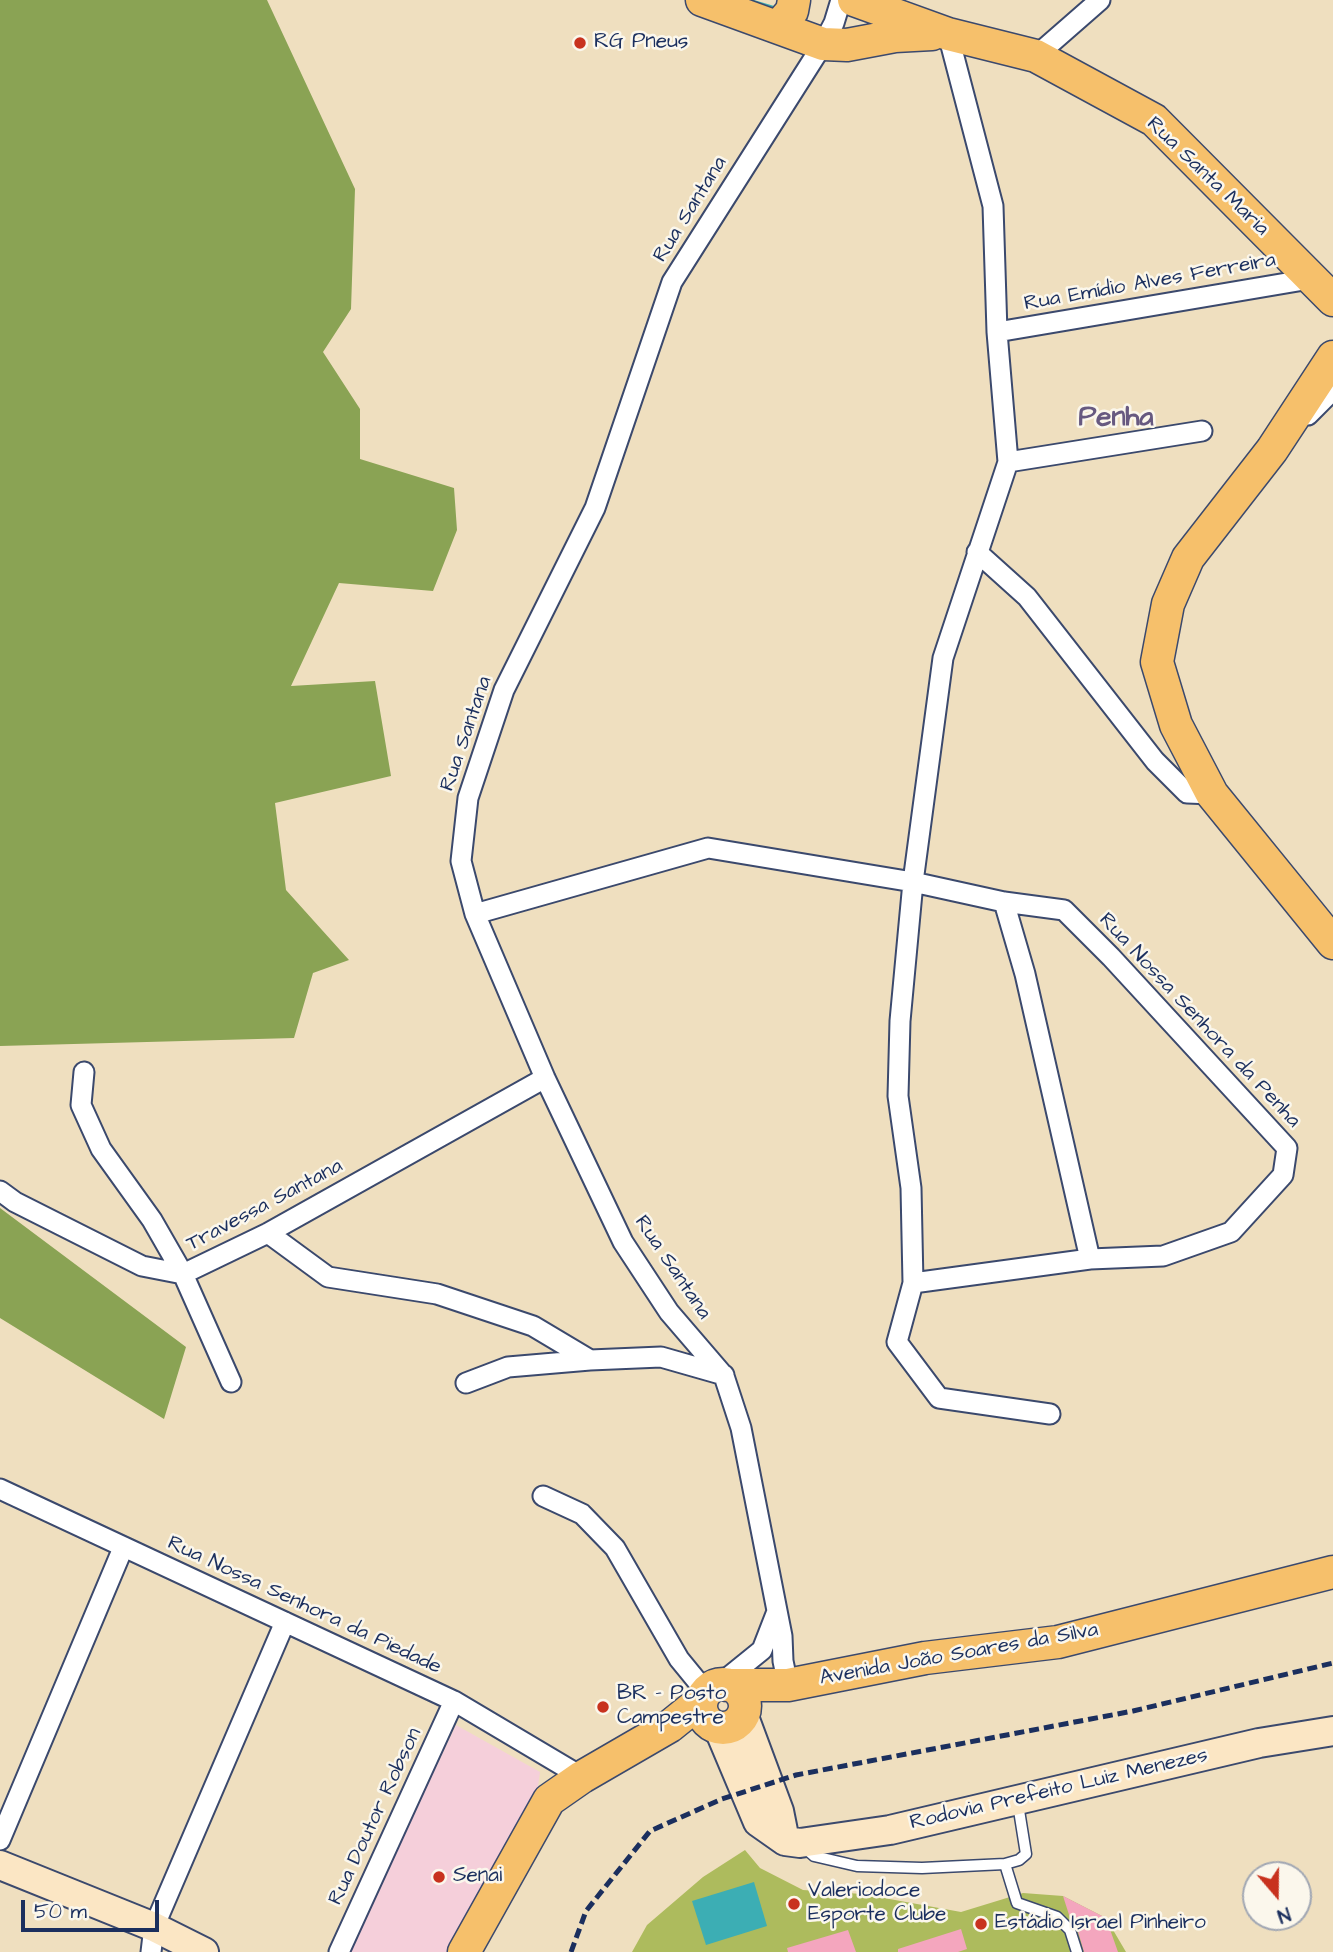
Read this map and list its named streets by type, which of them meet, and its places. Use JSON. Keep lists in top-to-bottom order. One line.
{"streets":{"main road":["Rua Santa Maria","Avenida João Soares da Silva","Rodovia Prefeito Luiz Menezes"],"street":["Rua Santana","Rua Emídio Alves Ferreira","Rua Nossa Senhora da Penha","Travessa Santana","Rua Nossa Senhora da Piedade","Rua Doutor Robson"]},"crossings":[["Rua Santa Maria","Rua Emídio Alves Ferreira"],["Rua Santana","Rua Nossa Senhora da Penha"],["Rua Santana","Travessa Santana"],["Rua Santana","Avenida João Soares da Silva"],["Rua Nossa Senhora da Piedade","Avenida João Soares da Silva"],["Rua Nossa Senhora da Piedade","Rua Doutor Robson"]],"districts":["Penha"],"places":["RG Pneus","BR - Posto Campestre","Senai","Valeriodoce Esporte Clube","Estádio Israel Pinheiro"],"scale_bar":"50 m","north":"bottom"}
